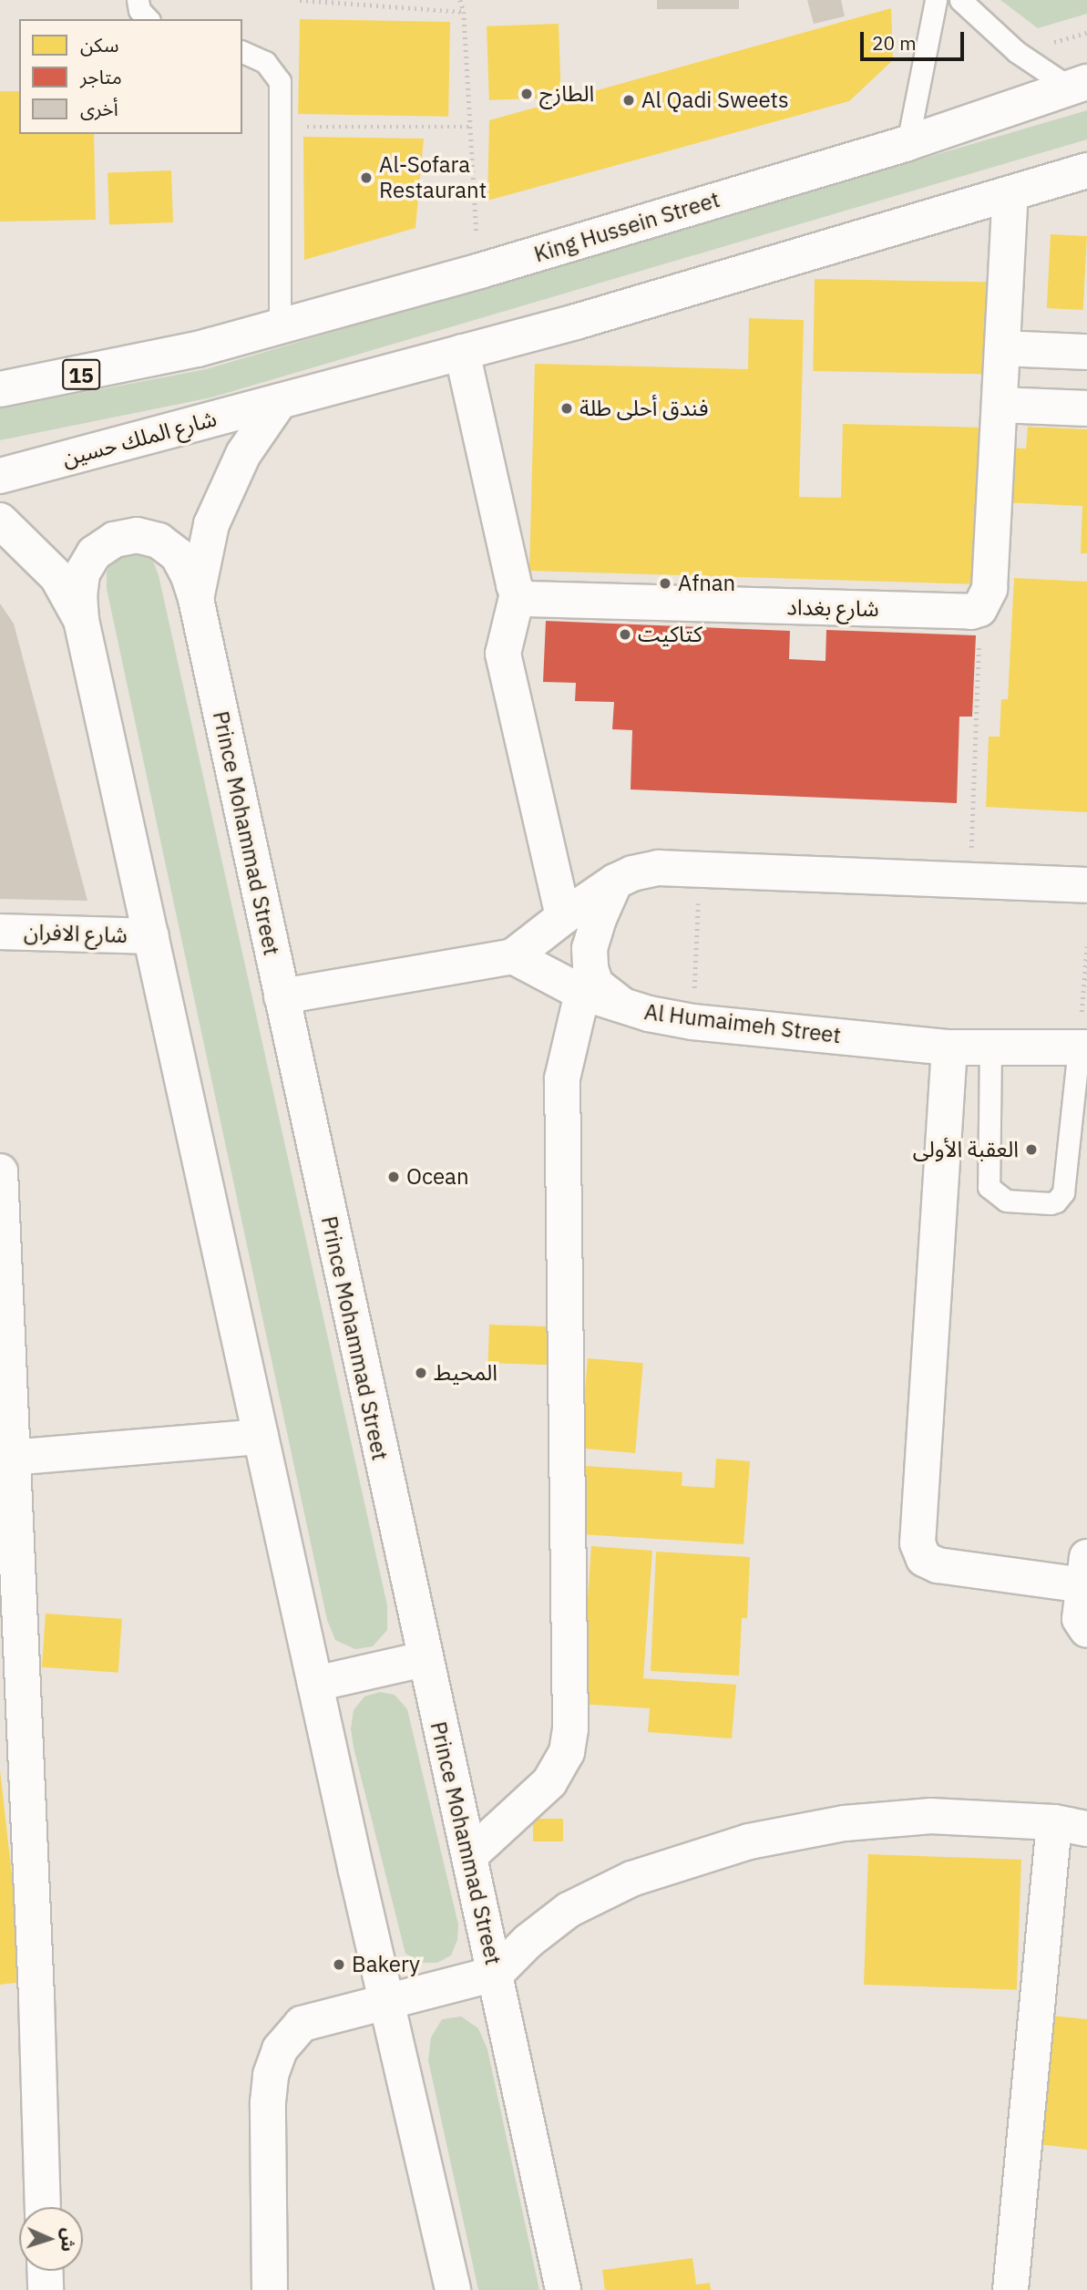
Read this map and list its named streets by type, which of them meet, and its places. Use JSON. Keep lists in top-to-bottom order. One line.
{"streets":{"main road":["King Hussein Street","15","شارع الملك حسين","شارع بغداد","Prince Mohammad Street","شارع الافران","Al Humaimeh Street"]},"crossings":[["شارع الملك حسين","Prince Mohammad Street"]],"places":["الطازج","Al Qadi Sweets","Al-Sofara Restaurant","فندق أحلى طلة","Afnan","كتاكيت","العقبة الأولى","Ocean","المحيط","Bakery"],"legend":["سكن","متاجر","أخرى"],"scale_bar":"20 m","north":"right"}
